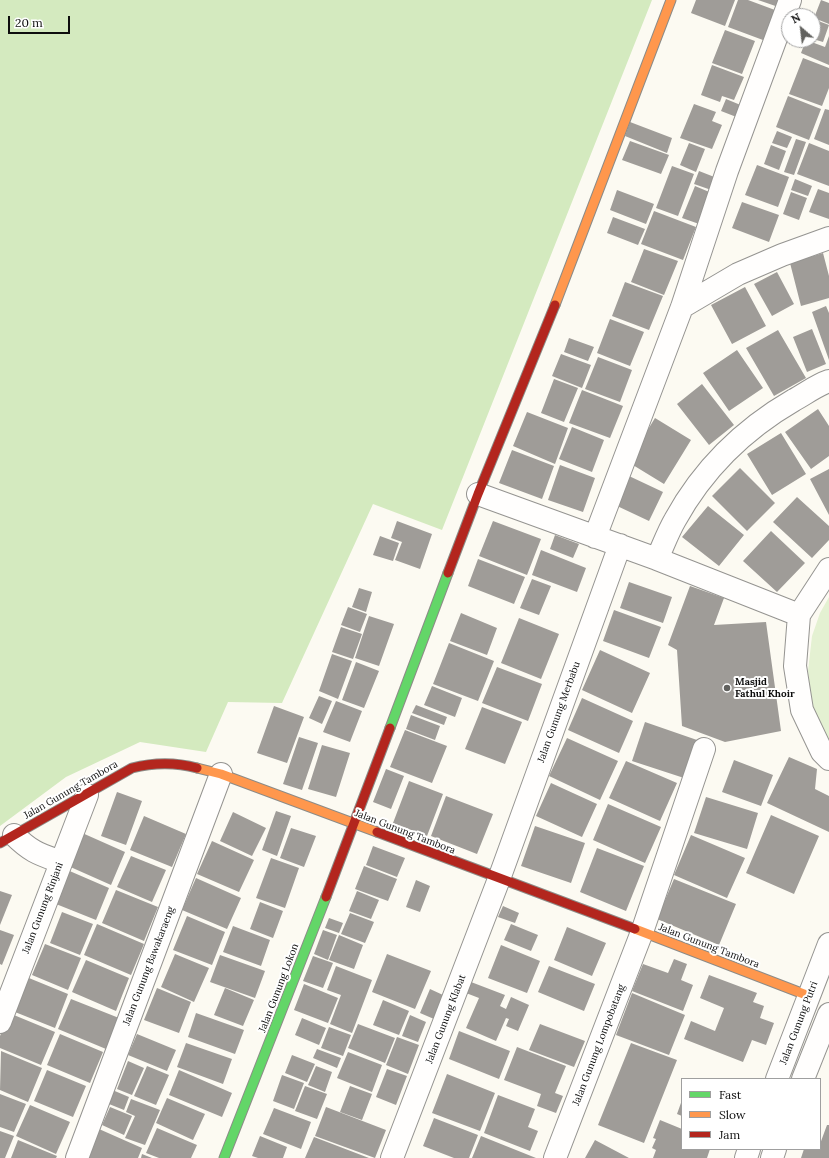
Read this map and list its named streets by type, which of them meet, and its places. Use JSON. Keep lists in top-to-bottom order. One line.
{"streets":{"street":["Jalan Gunung Merbabu","Jalan Gunung Tambora","Jalan Gunung Rinjani","Jalan Gunung Bawakaraeng","Jalan Gunung Lokon","Jalan Gunung Klabat","Jalan Gunung Putri","Jalan Gunung Lompobatang"]},"crossings":[["Jalan Gunung Merbabu","Jalan Gunung Tambora"],["Jalan Gunung Merbabu","Jalan Gunung Klabat"],["Jalan Gunung Tambora","Jalan Gunung Rinjani"],["Jalan Gunung Tambora","Jalan Gunung Bawakaraeng"],["Jalan Gunung Tambora","Jalan Gunung Lokon"],["Jalan Gunung Tambora","Jalan Gunung Klabat"],["Jalan Gunung Tambora","Jalan Gunung Putri"],["Jalan Gunung Tambora","Jalan Gunung Lompobatang"]],"places":["Masjid Fathul Khoir"],"legend":["Fast","Slow","Jam"],"scale_bar":"20 m","north":"top left"}
